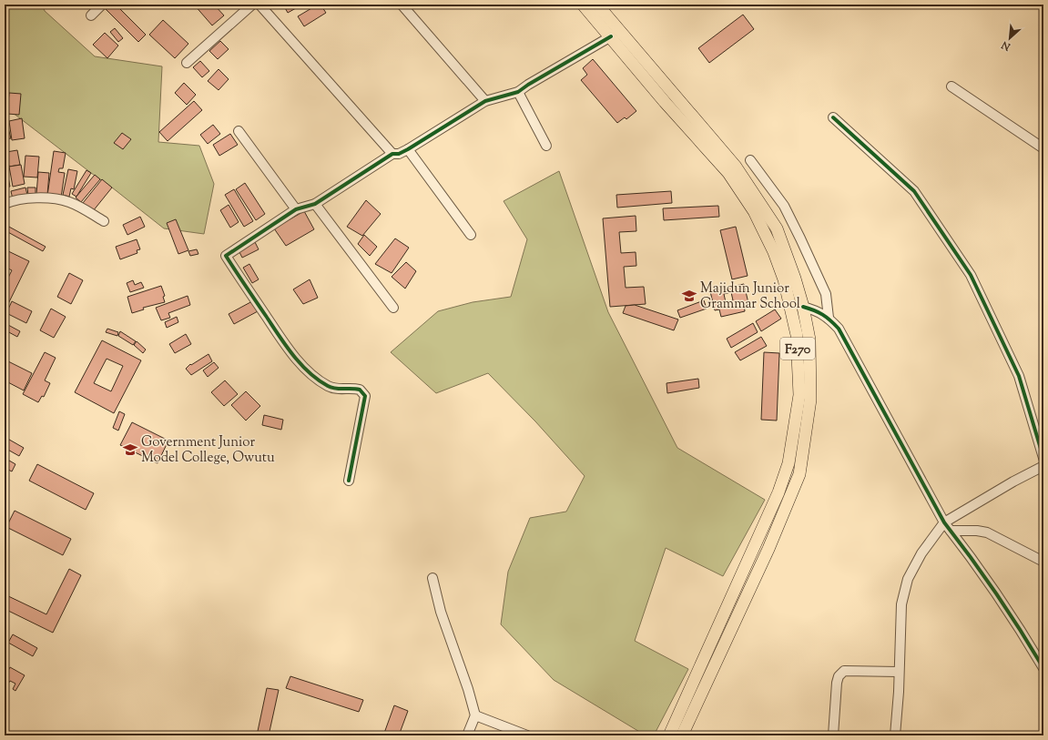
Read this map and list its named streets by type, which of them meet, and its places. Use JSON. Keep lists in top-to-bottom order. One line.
{"streets":{"main road":["F270"]},"places":{"school or university":["Majidun Junior Grammar School","Government Junior Model College, Owutu"]},"north":"bottom left"}
